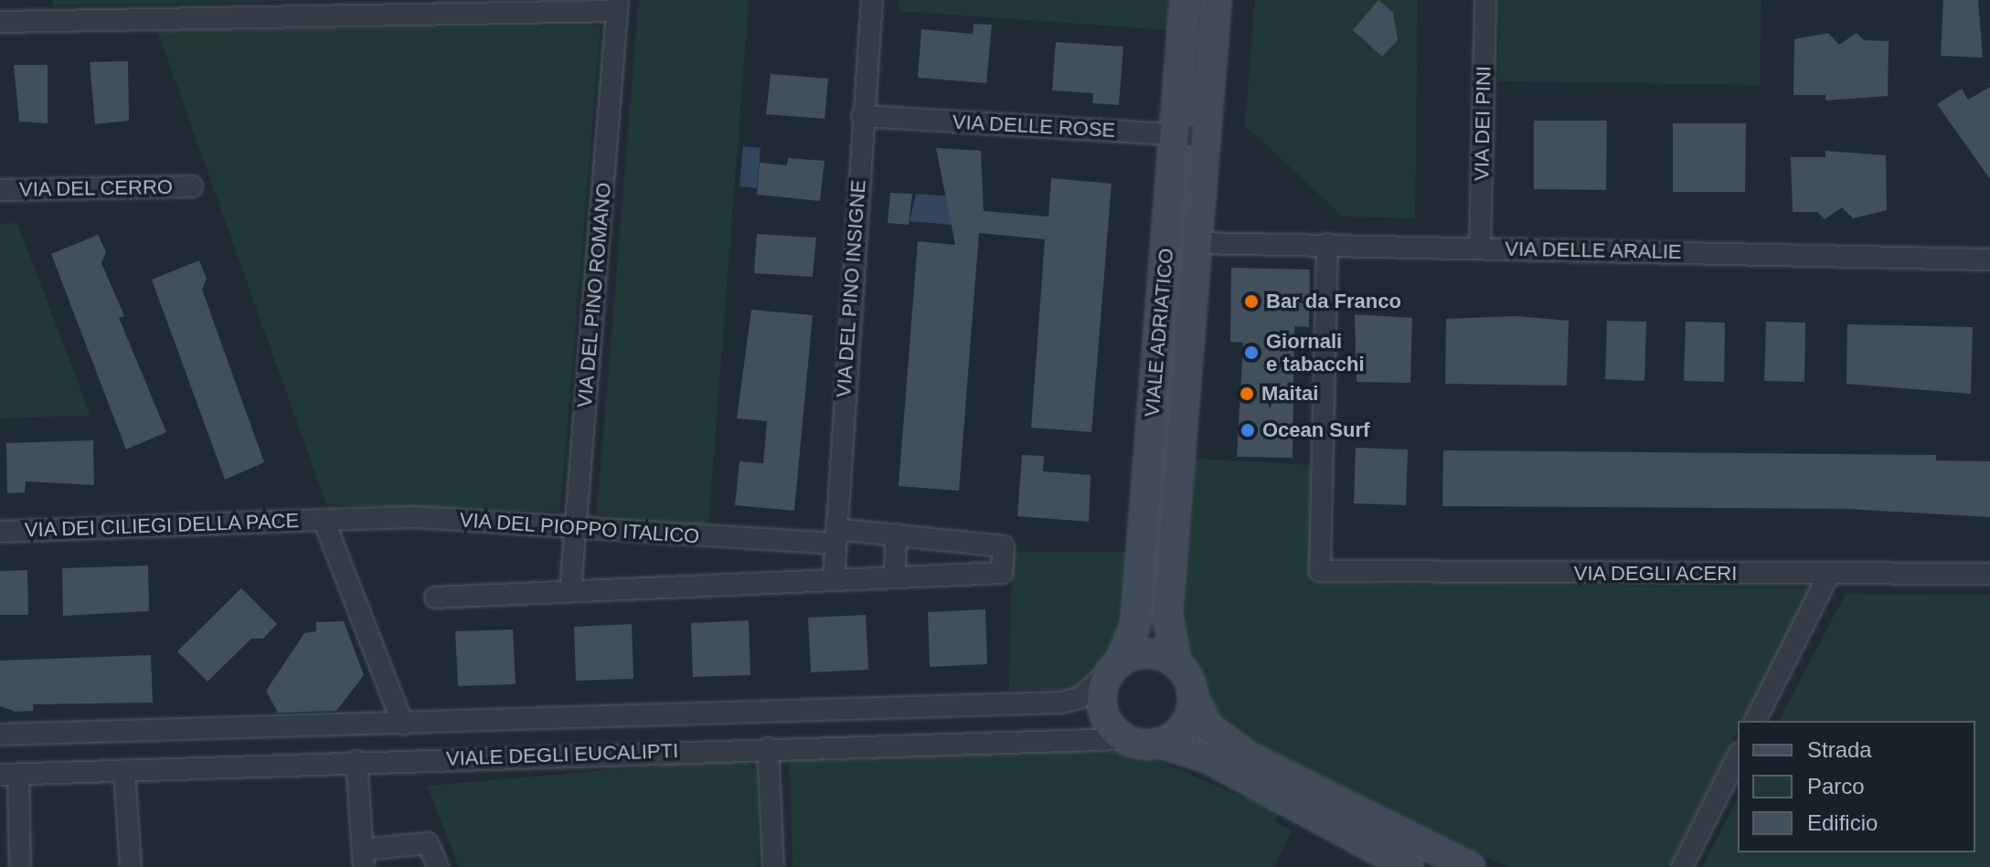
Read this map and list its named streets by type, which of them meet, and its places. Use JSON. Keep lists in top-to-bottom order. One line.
{"streets":{"street":["VIA DEI PINI","VIA DELLE ROSE","VIA DEL CERRO","VIA DELLE ARALIE","VIA DEL PINO INSIGNE","VIA DEL PINO ROMANO","VIALE ADRIATICO","VIA DEI CILIEGI DELLA PACE","VIA DEL PIOPPO ITALICO","VIA DEGLI ACERI","VIALE DEGLI EUCALIPTI"]},"crossings":[["VIA DEI PINI","VIA DELLE ARALIE"],["VIA DELLE ROSE","VIA DEL PINO INSIGNE"],["VIA DELLE ROSE","VIALE ADRIATICO"],["VIA DELLE ARALIE","VIALE ADRIATICO"],["VIA DELLE ARALIE","VIA DEGLI ACERI"],["VIA DEL PINO INSIGNE","VIA DEL PIOPPO ITALICO"],["VIA DEL PINO ROMANO","VIA DEL PIOPPO ITALICO"],["VIALE ADRIATICO","VIALE DEGLI EUCALIPTI"],["VIA DEI CILIEGI DELLA PACE","VIA DEL PIOPPO ITALICO"],["VIA DEI CILIEGI DELLA PACE","VIALE DEGLI EUCALIPTI"]],"places":["Bar da Franco","Giornali e tabacchi","Maitai","Ocean Surf"],"legend":["Strada","Parco","Edificio"]}
